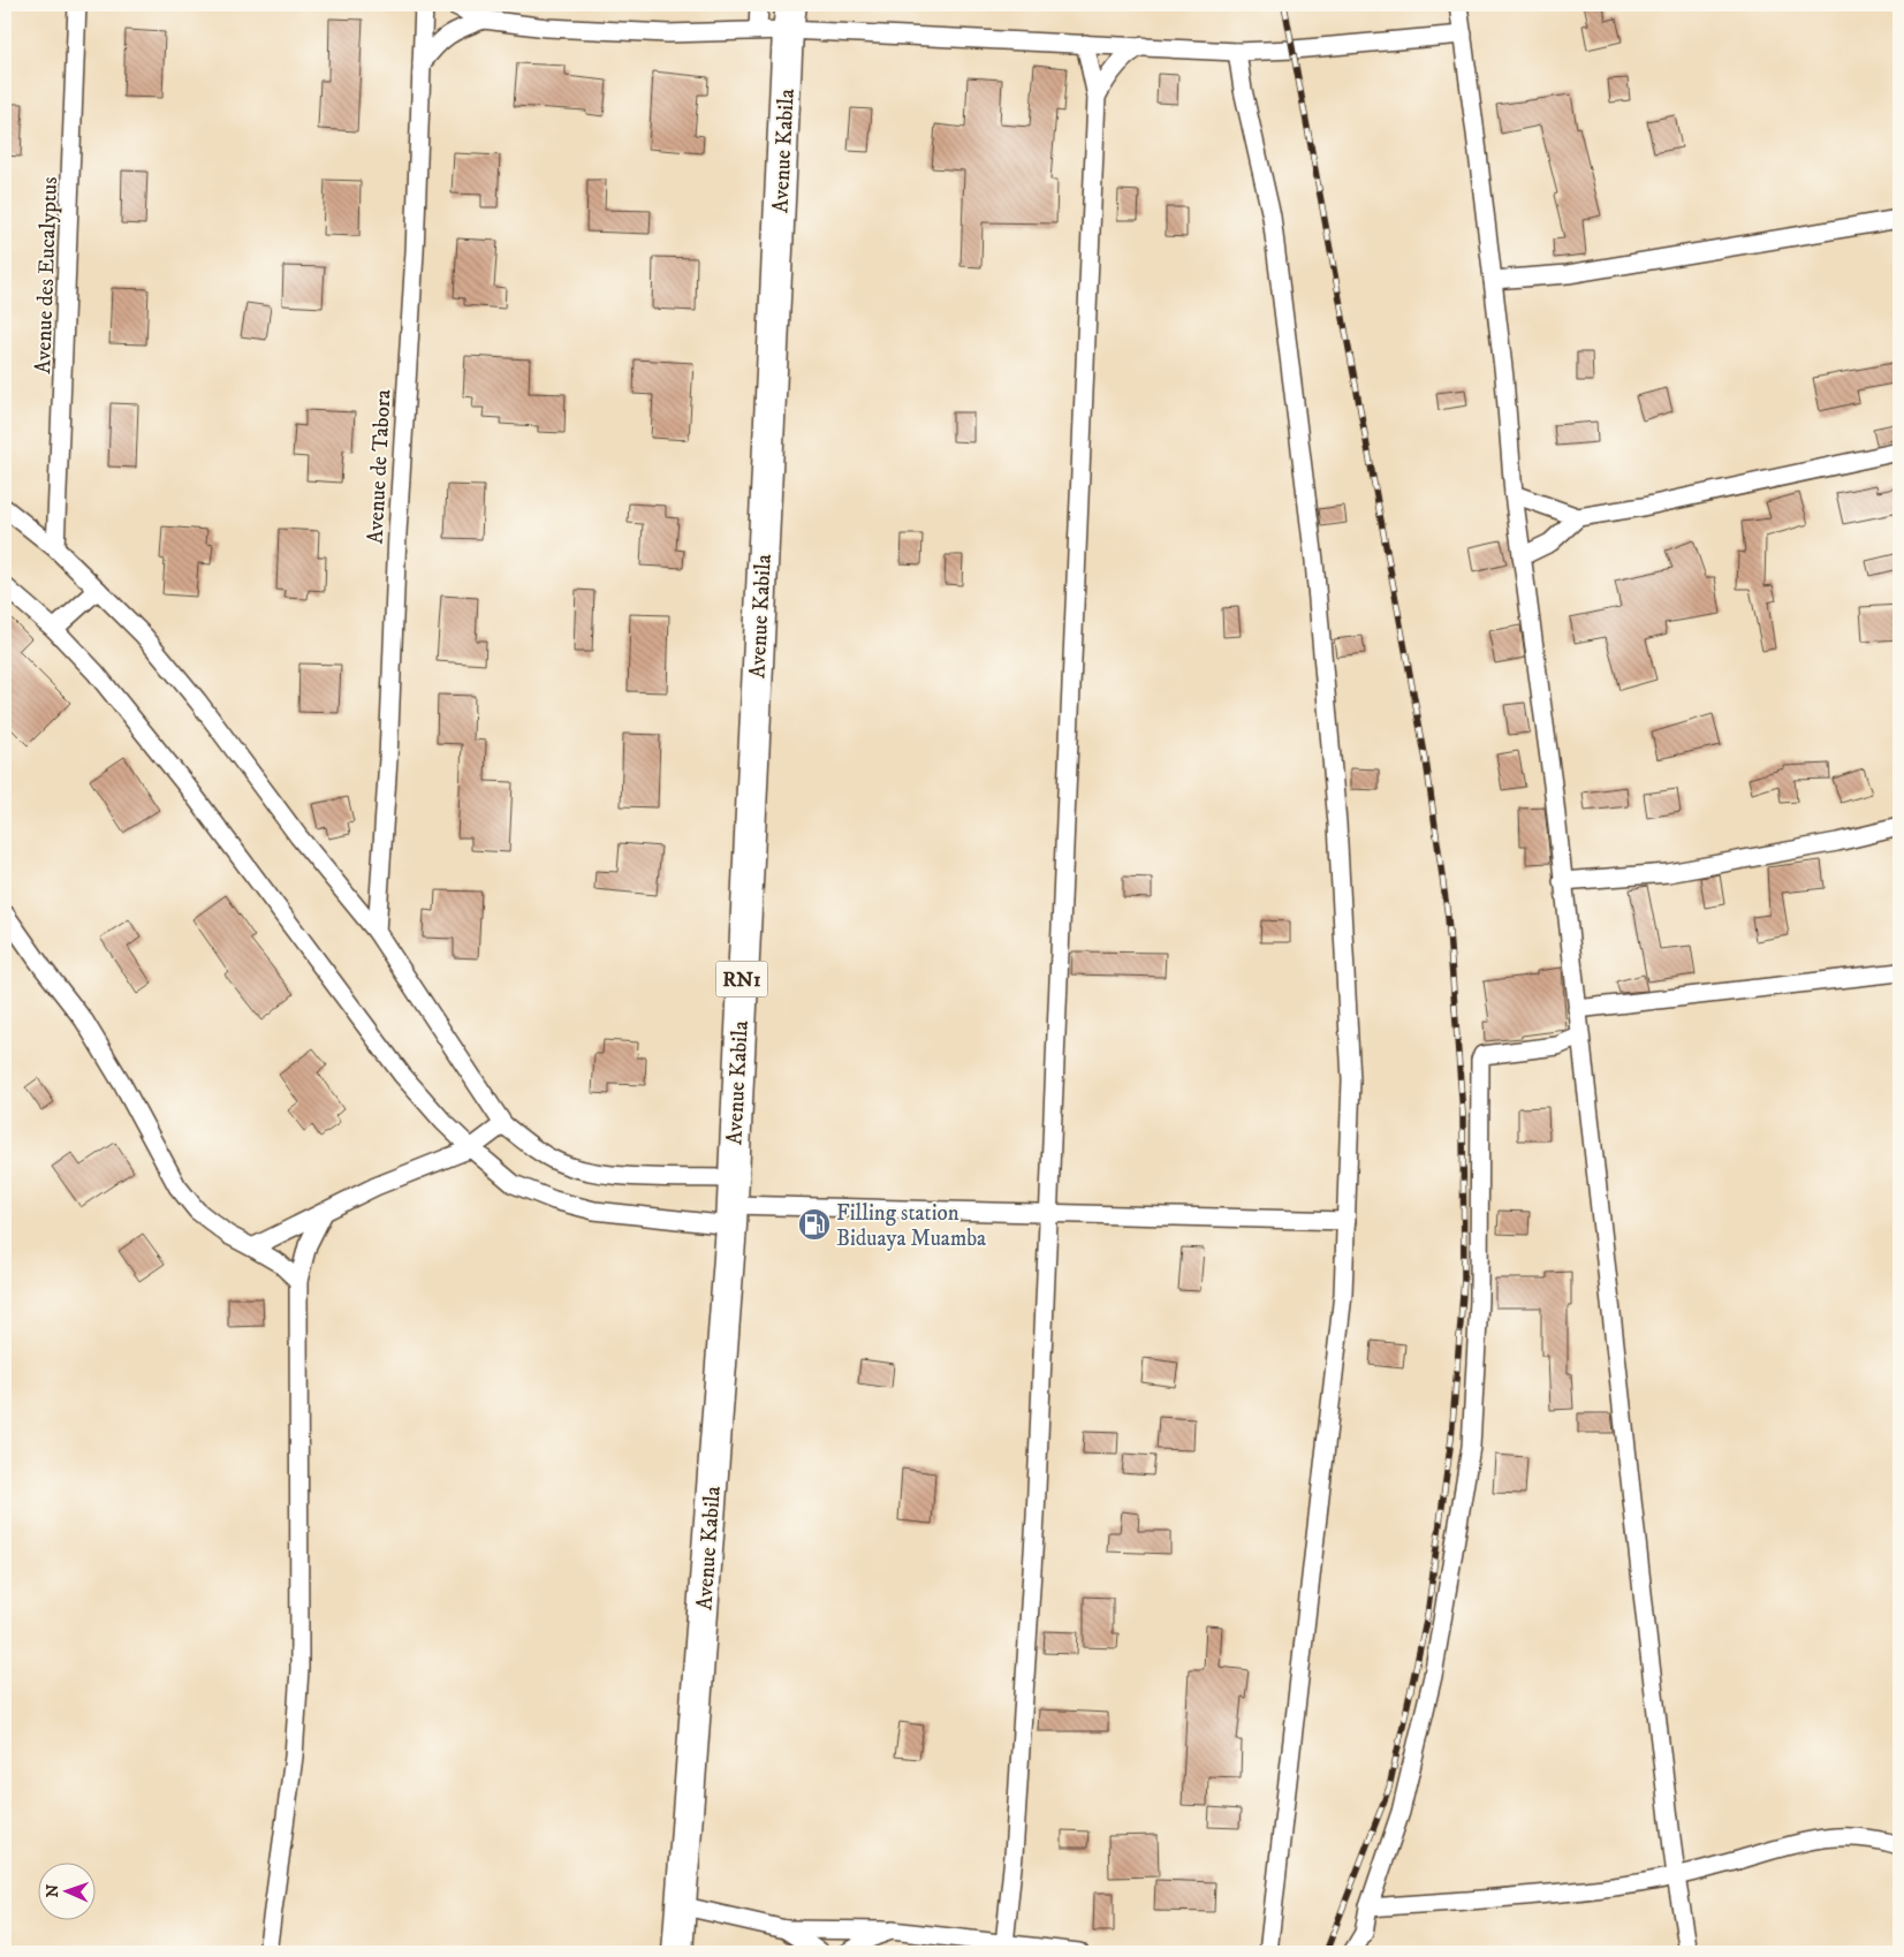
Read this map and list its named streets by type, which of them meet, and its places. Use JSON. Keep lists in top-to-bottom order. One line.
{"streets":{"highway":["Avenue Kabila","RN1"],"street":["Avenue des Eucalyptus","Avenue de Tabora"]},"places":{"fuel station":["Filling station Biduaya Muamba"]},"north":"left"}
